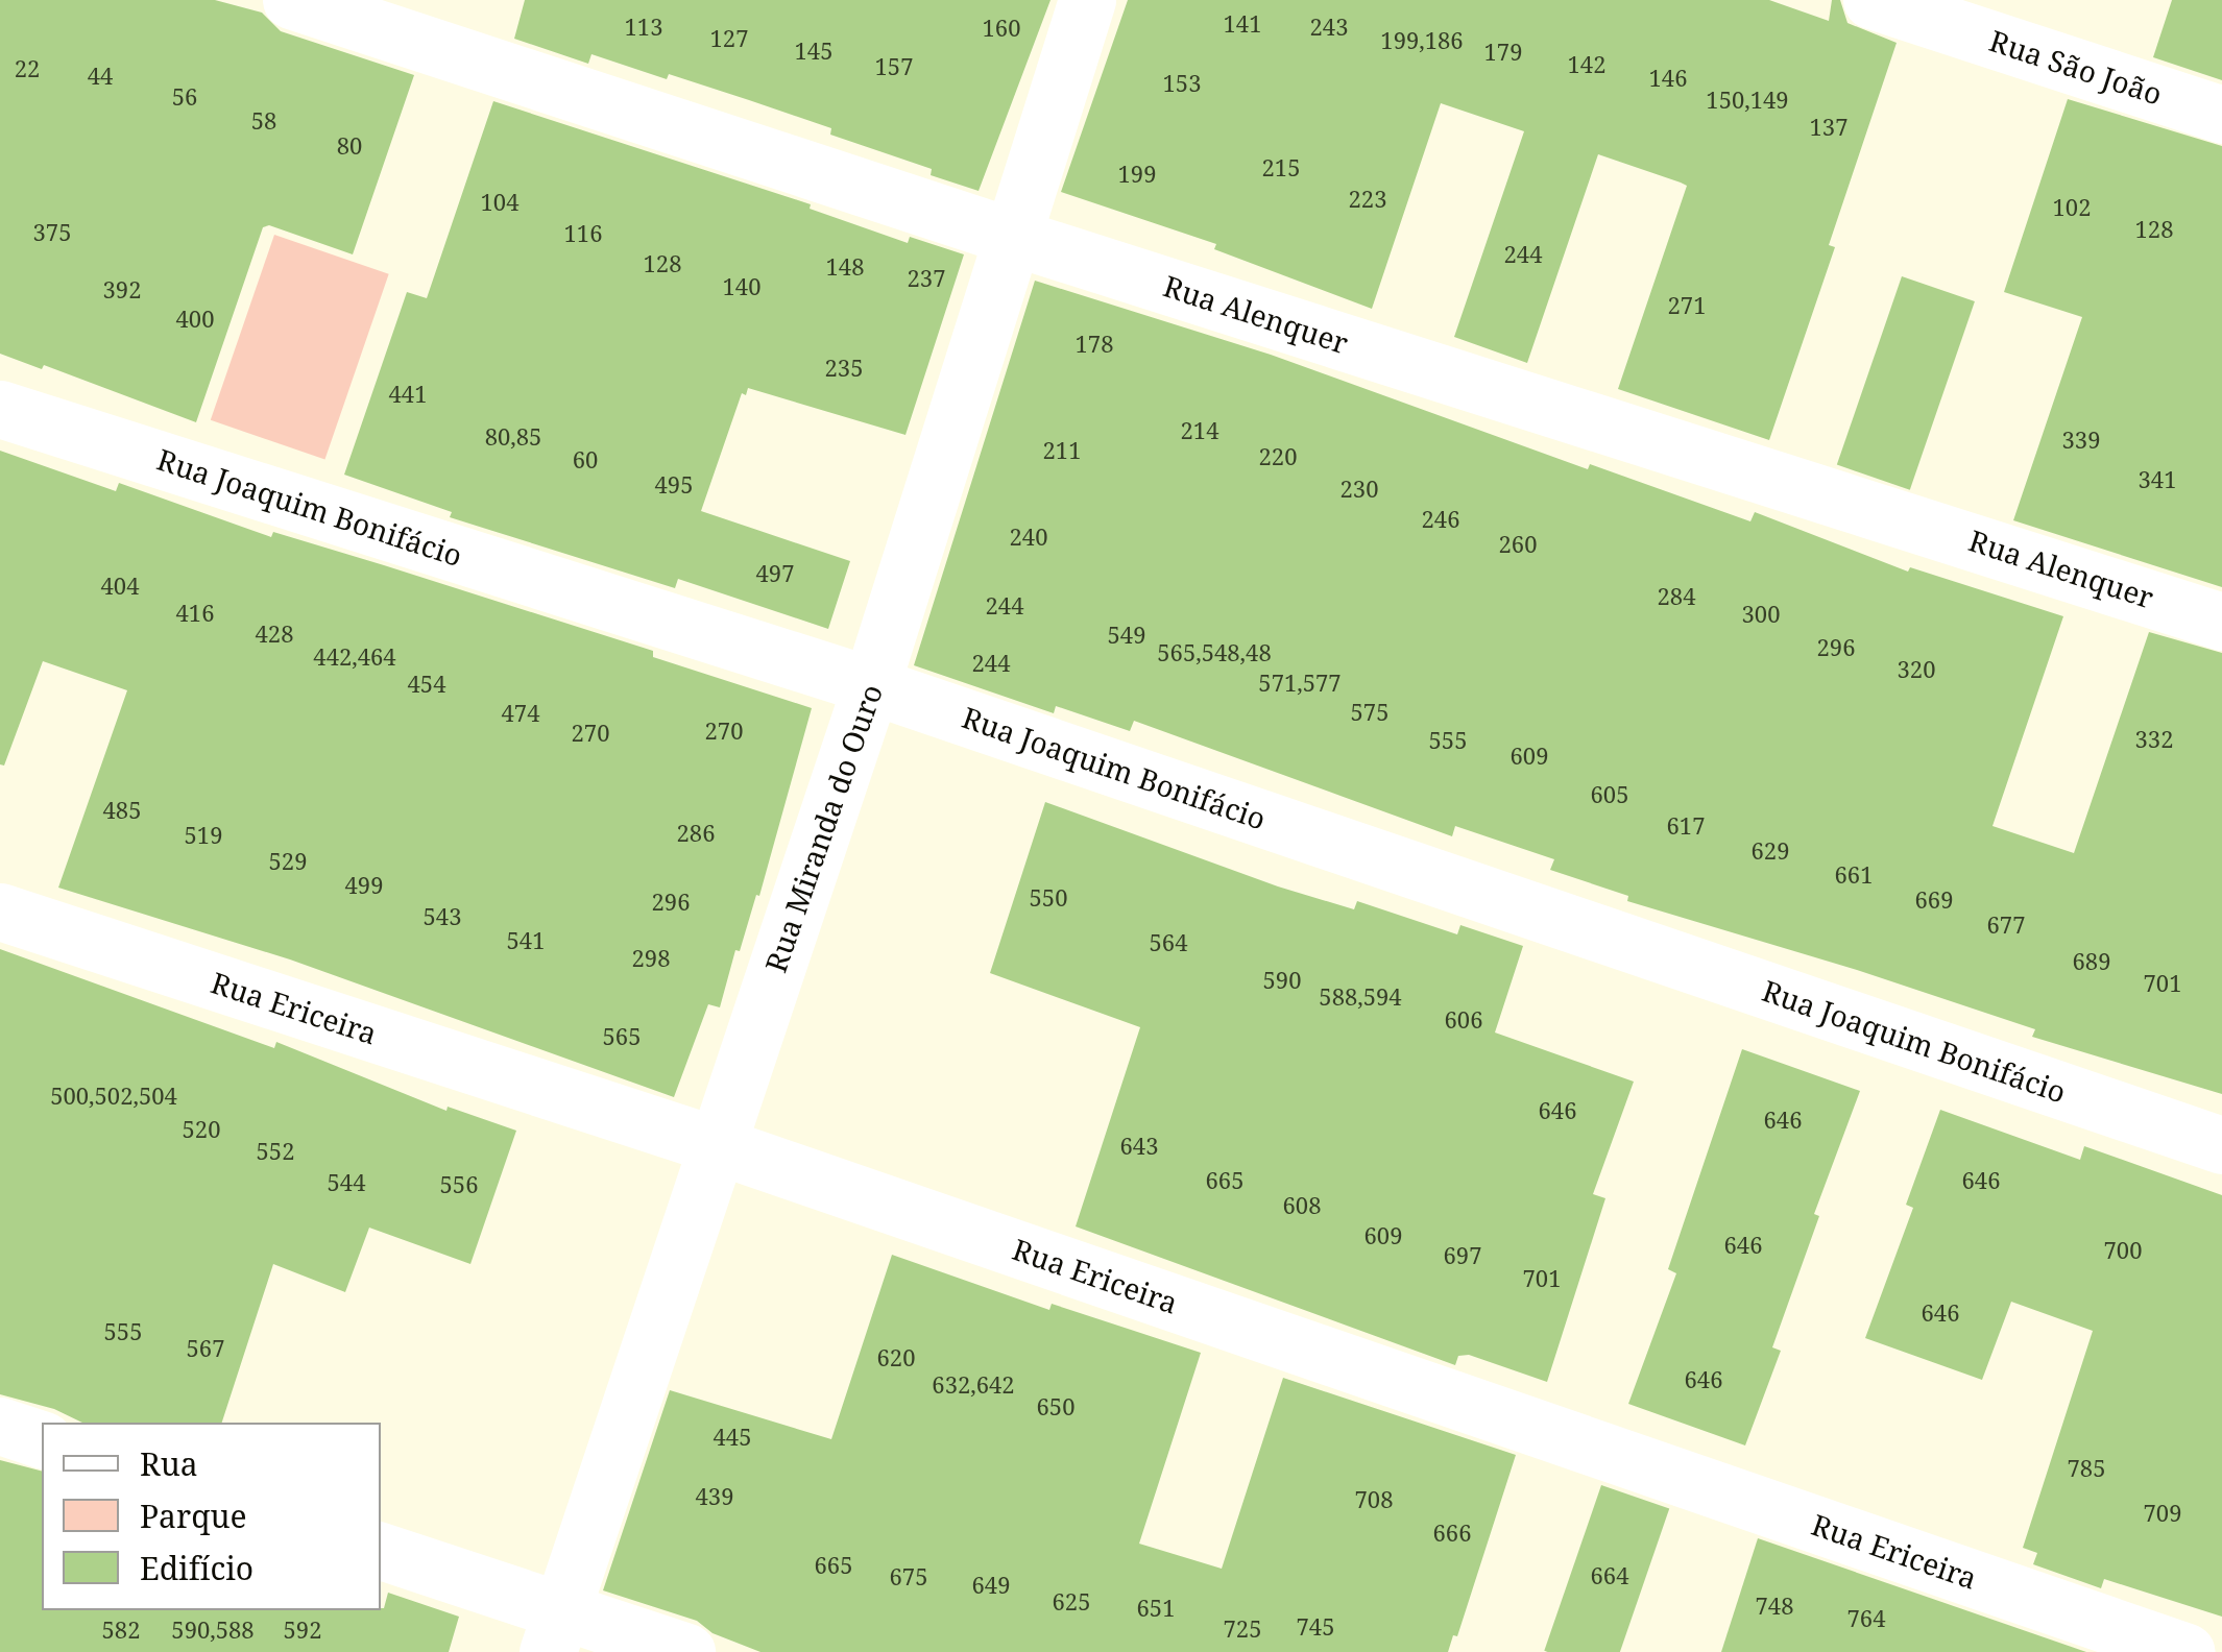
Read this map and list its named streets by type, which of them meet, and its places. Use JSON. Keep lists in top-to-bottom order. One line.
{"streets":{"street":["Rua São João","Rua Alenquer","Rua Joaquim Bonifácio","Rua Miranda do Ouro","Rua Ericeira"]},"crossings":[["Rua Alenquer","Rua Miranda do Ouro"],["Rua Joaquim Bonifácio","Rua Miranda do Ouro"],["Rua Miranda do Ouro","Rua Ericeira"]],"house_numbers":["141","113","243","160","127","199,186","145","179","142","157","22","44","146","153","56","150,149","58","137","80","215","199","223","104","102","128","375","116","244","128","148","237","140","392","271","400","178","235","441","214","80,85","339","211","220","60","341","495","230","246","240","260","497","404","284","244","416","300","428","549","296","565,548,48","442,464","244","320","571,577","454","575","474","270","270","332","555","609","605","485","617","286","519","629","529","661","499","550","669","296","543","677","541","564","298","689","590","701","588,594","606","565","500,502,504","646","646","520","643","552","665","646","544","556","608","609","646","700","697","701","646","555","567","620","646","632,642","650","445","785","439","708","709","666","665","664","675","649","625","748","651","764","745","725","582","590,588","592"],"legend":["Rua","Parque","Edifício"]}
